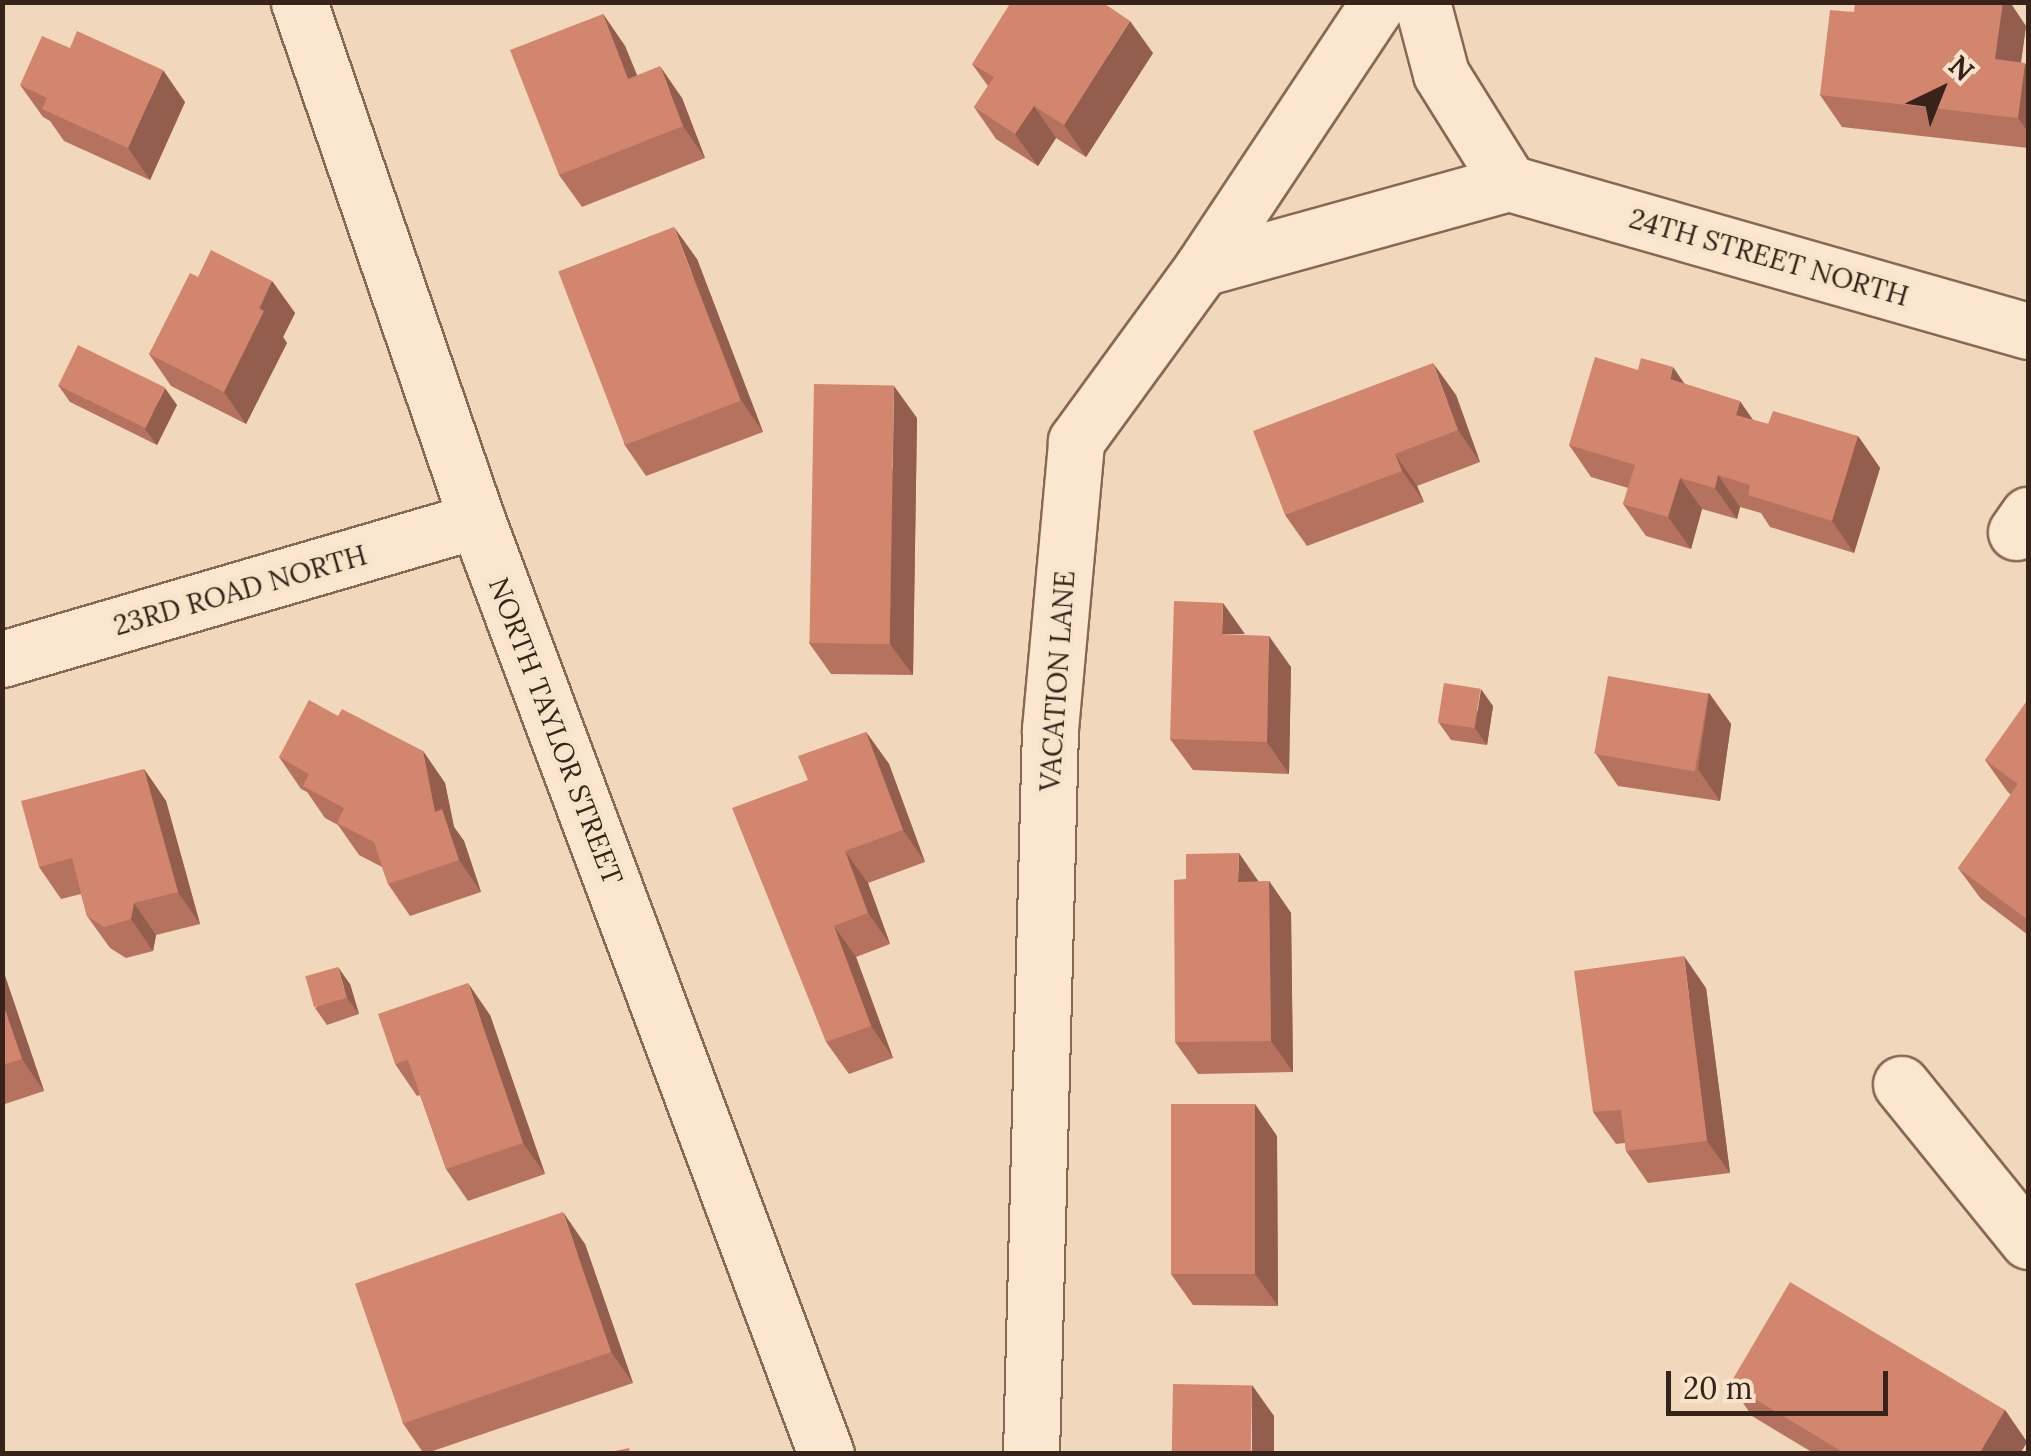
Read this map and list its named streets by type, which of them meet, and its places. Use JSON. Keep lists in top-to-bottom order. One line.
{"streets":{"street":["24TH STREET NORTH","23RD ROAD NORTH","VACATION LANE","NORTH TAYLOR STREET"]},"crossings":[["23RD ROAD NORTH","NORTH TAYLOR STREET"]],"scale_bar":"20 m","north":"top right"}
